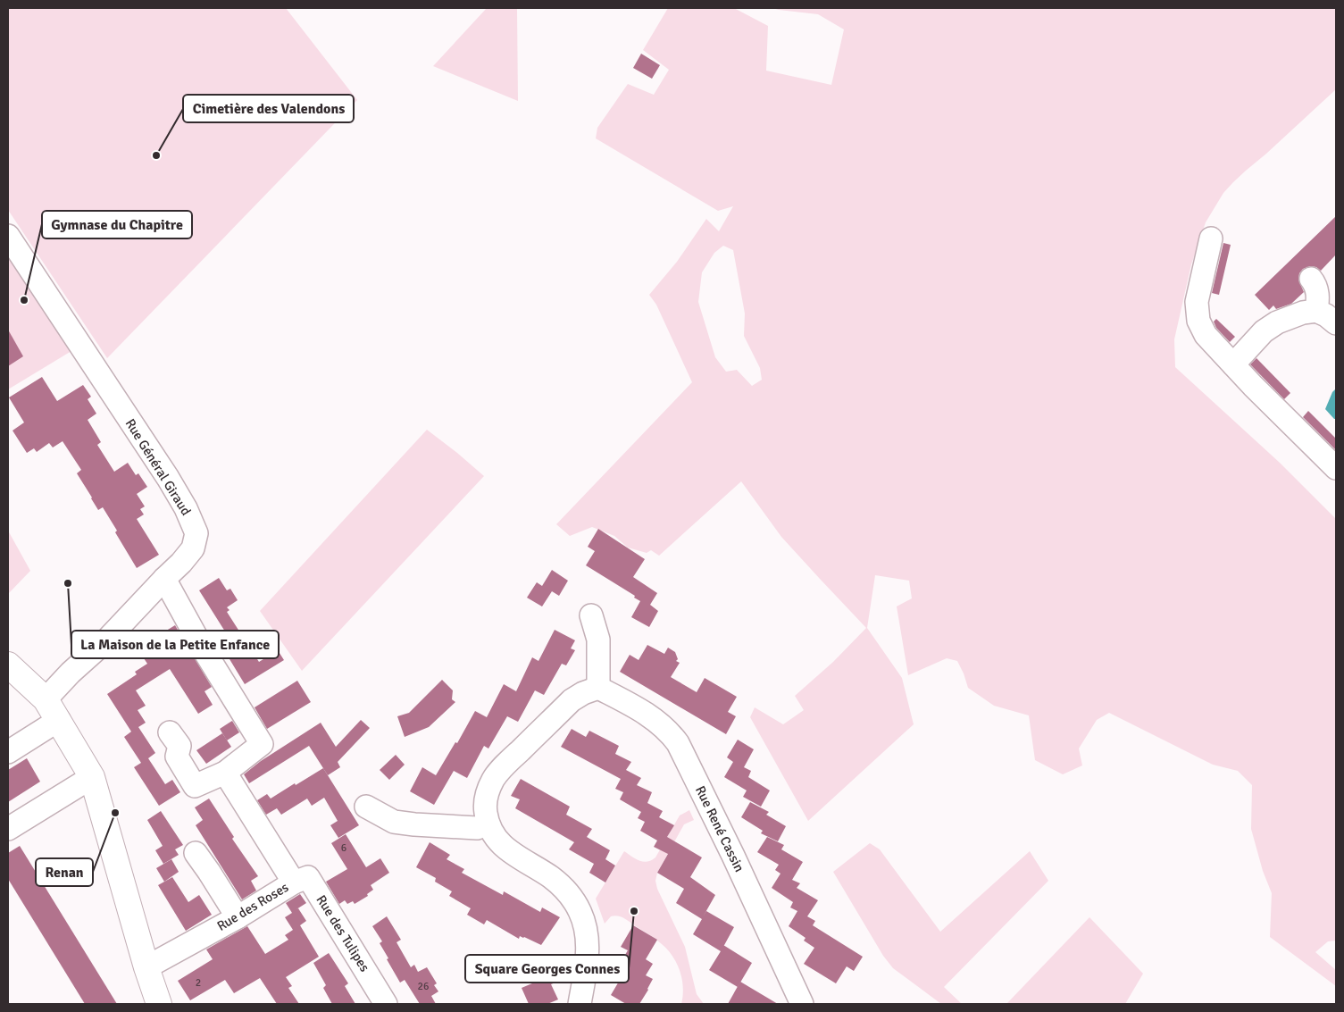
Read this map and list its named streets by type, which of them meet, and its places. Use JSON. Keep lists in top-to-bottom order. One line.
{"streets":{"street":["Rue Général Giraud","Rue René Cassin","Rue des Roses","Rue des Tulipes"]},"crossings":[["Rue des Roses","Rue des Tulipes"]],"places":["Cimetière des Valendons","Gymnase du Chapitre","La Maison de la Petite Enfance","Renan","Square Georges Connes"],"house_numbers":["6","2","26"]}
